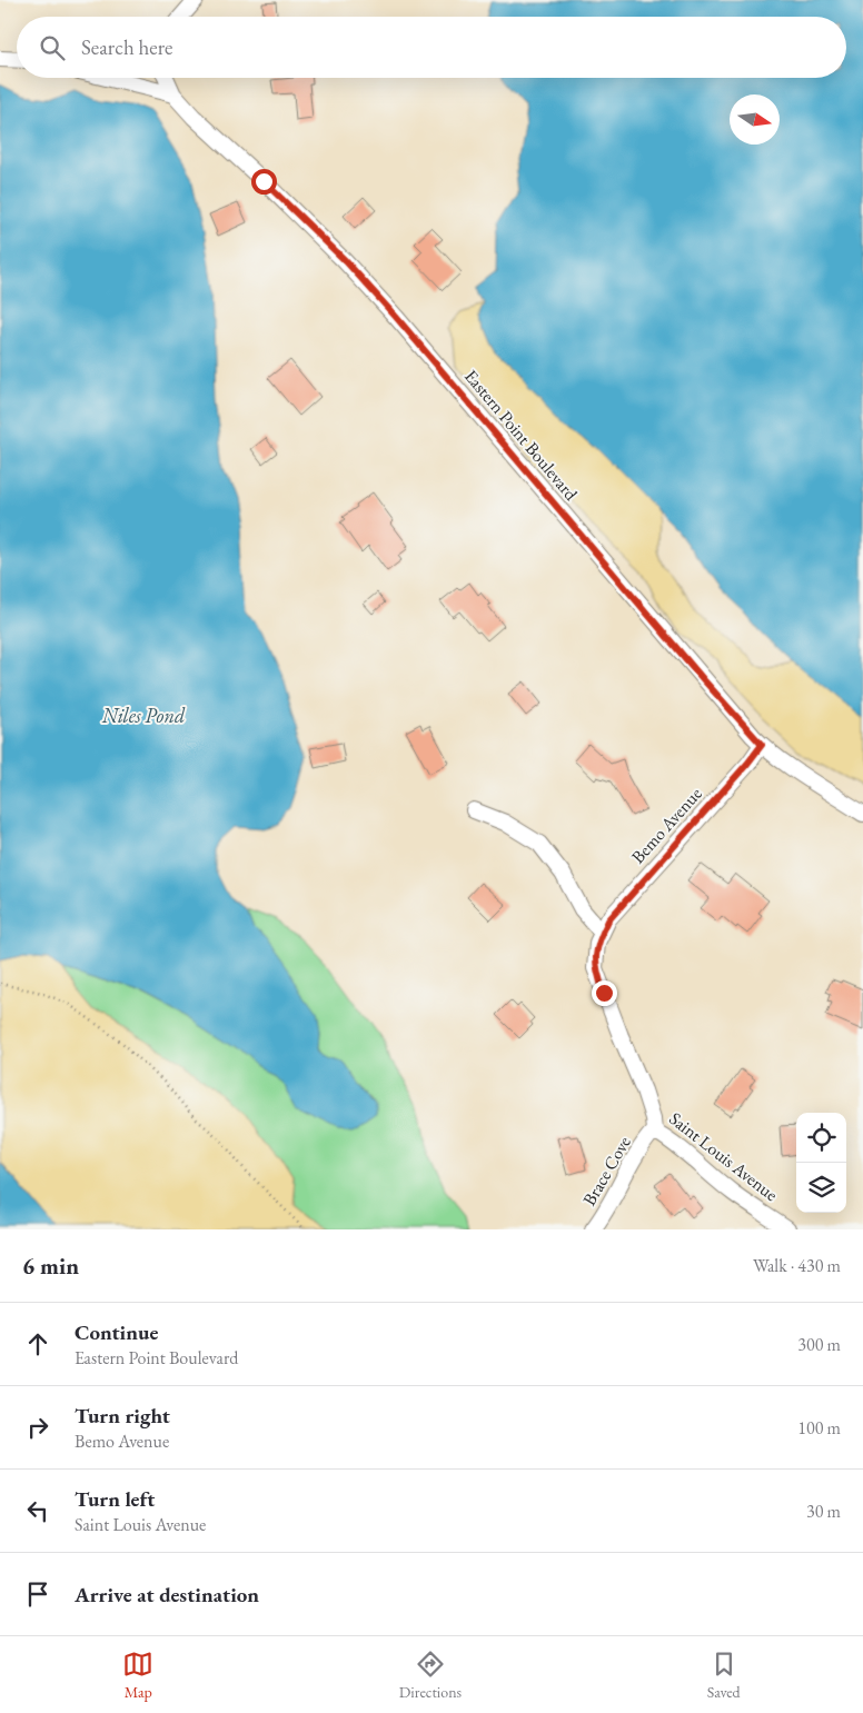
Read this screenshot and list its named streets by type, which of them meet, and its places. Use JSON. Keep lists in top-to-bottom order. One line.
{"streets":{"street":["Eastern Point Boulevard","Bemo Avenue","Saint Louis Avenue","Brace Cove"]},"crossings":[["Eastern Point Boulevard","Bemo Avenue"],["Bemo Avenue","Saint Louis Avenue"],["Saint Louis Avenue","Brace Cove"]],"water":["Niles Pond"],"north":"right","page":{"search":"Search here","heading":["6 min","Walk · 430 m"],"list":[["Continue","Eastern Point Boulevard","300 m"],["Turn right","Bemo Avenue","100 m"],["Turn left","Saint Louis Avenue","30 m"],"Arrive at destination"],"nav":["Map","Directions","Saved"]}}
